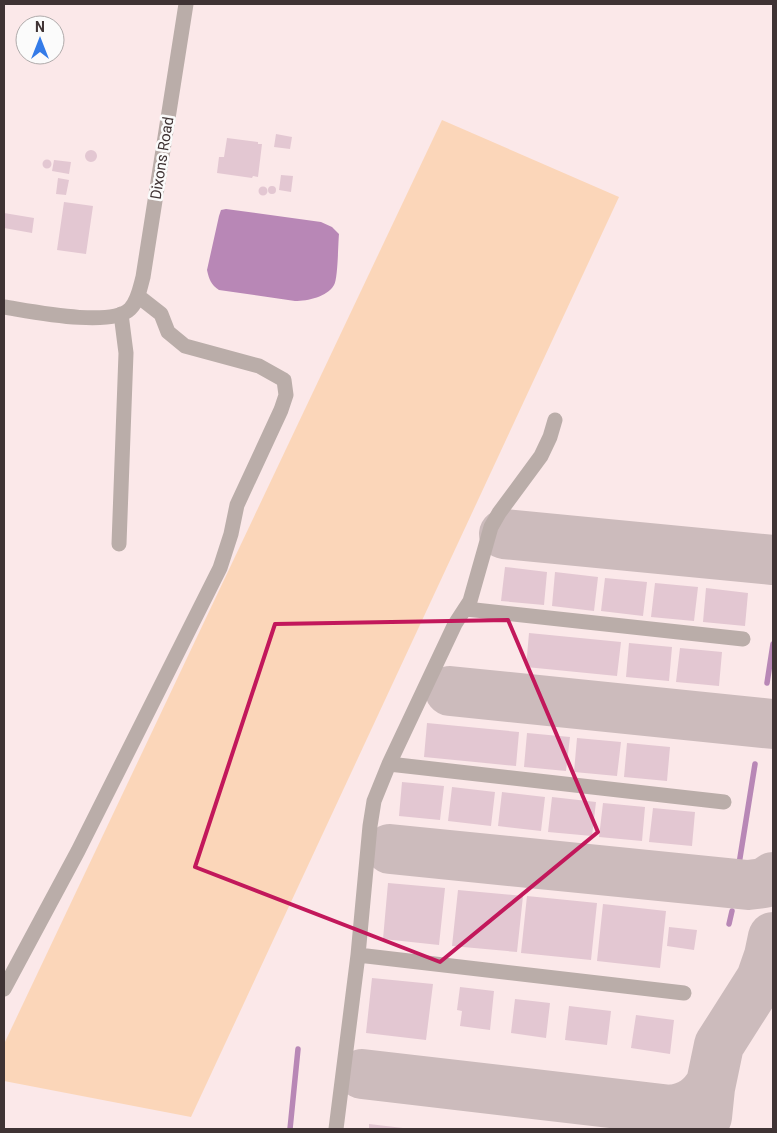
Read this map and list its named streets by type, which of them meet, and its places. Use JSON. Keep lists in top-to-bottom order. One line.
{"streets":{"street":["Dixons Road"]},"north":"top"}
